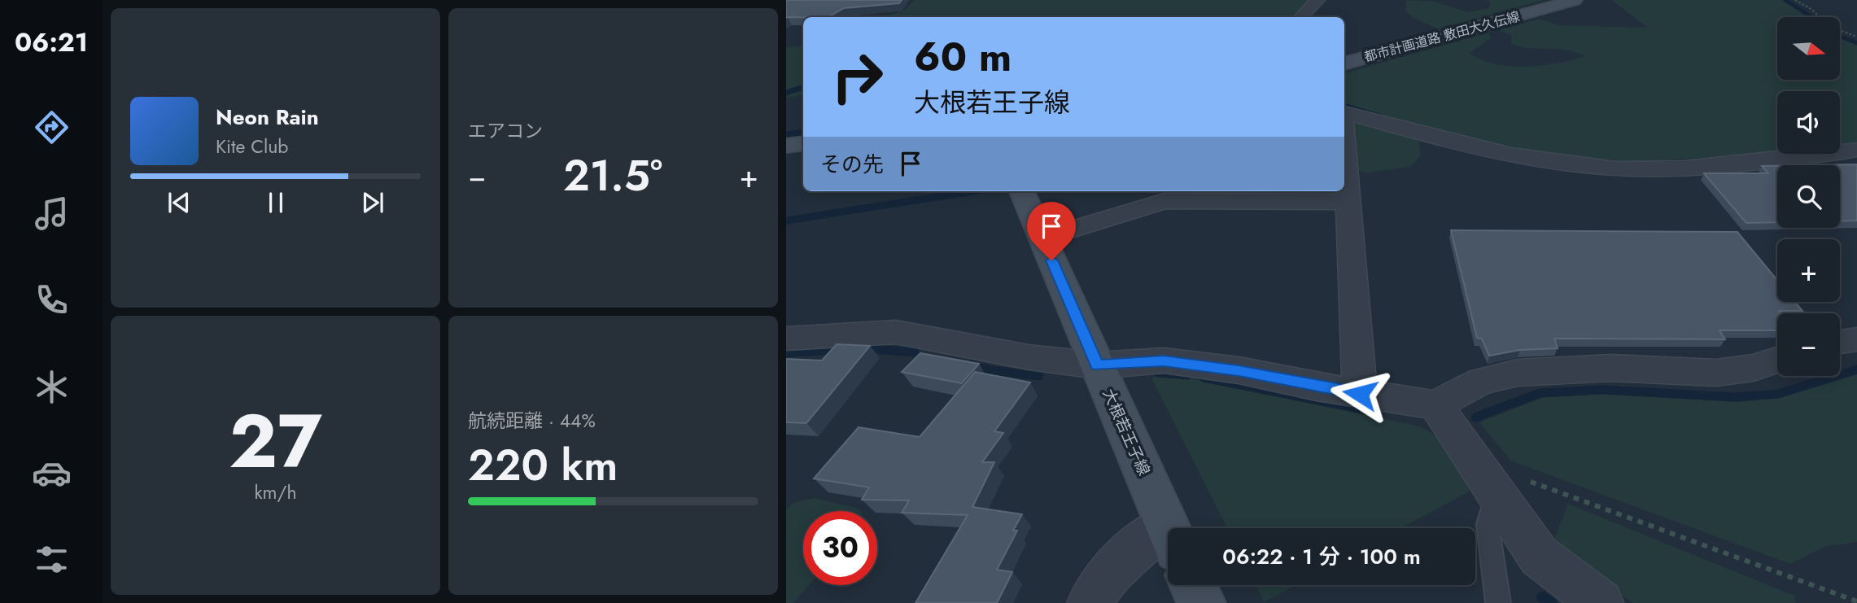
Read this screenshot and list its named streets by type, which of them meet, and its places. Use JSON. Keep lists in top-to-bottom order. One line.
{"streets":{"street":["都市計画道路 敷田大久伝線","大根若王子線"]},"north":"right","page":{"tabs":"06:21","tile":["エアコン",["27","km/h"],["航続距離 · 44%","220 km"]],"map_buttons":["+","−"],"turn":["60 m","大根若王子線"],"song":["Neon Rain","Kite Club"],"then":"その先","heat":["−","21.5°","+"],"limit":"30","trip":"06:22 · 1 分 · 100 m"}}
